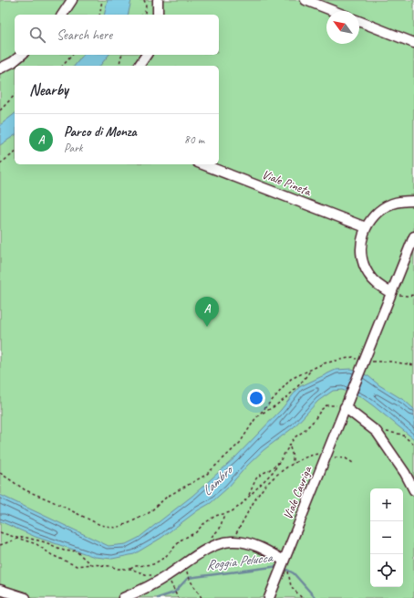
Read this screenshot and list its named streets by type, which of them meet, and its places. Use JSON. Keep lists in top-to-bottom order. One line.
{"streets":{"lane":["Viale Pineta","Viale Cavriga"]},"water":["Lambro","Roggia Pelucca"],"north":"top left","page":{"search":"Search here","heading":"Nearby","list":[{"mark":"A","name":"Parco di Monza","note":"Park","value":"80 m"}],"pins":"A","map_buttons":["+","−"]}}
